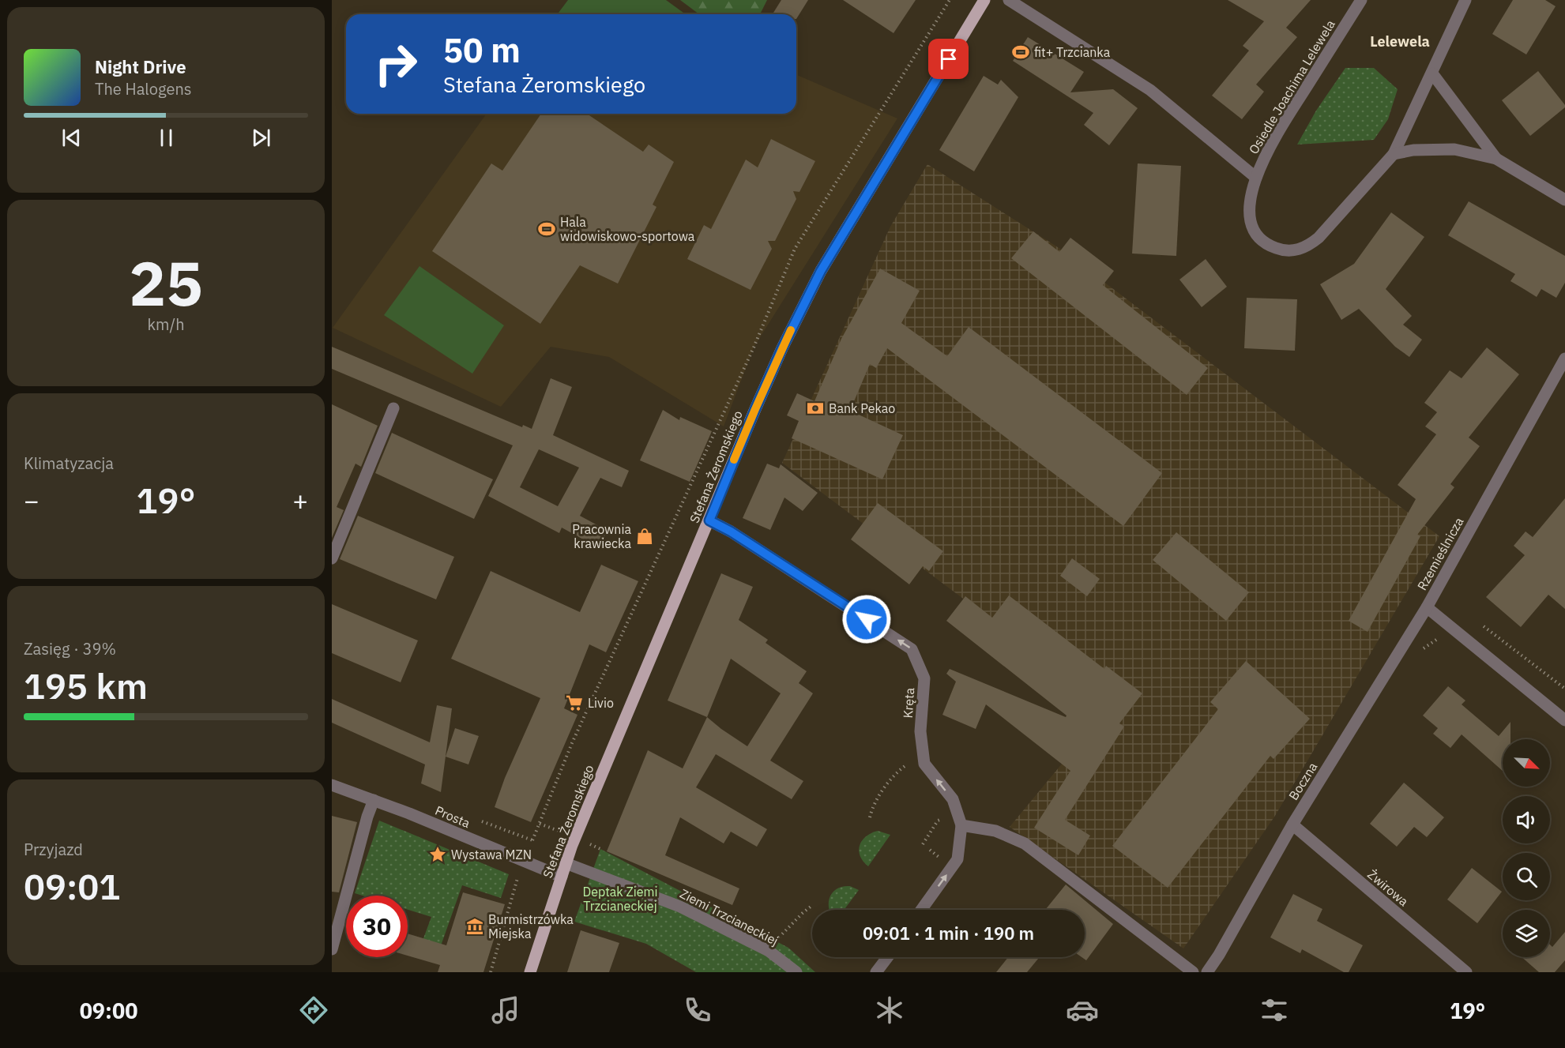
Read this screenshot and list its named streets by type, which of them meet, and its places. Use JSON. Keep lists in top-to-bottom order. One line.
{"streets":{"main road":["Stefana Żeromskiego"],"street":["Osiedle Joachima Lelewela","Rzemieślnicza","Kręta","Boczna","Prosta","Żwirowa","Ziemi Trzcianeckiej"]},"crossings":[["Stefana Żeromskiego","Kręta"],["Stefana Żeromskiego","Prosta"],["Stefana Żeromskiego","Ziemi Trzcianeckiej"],["Rzemieślnicza","Boczna"],["Boczna","Żwirowa"]],"one_way":["Kręta"],"districts":["Lelewela"],"parks":["Deptak Ziemi Trzcianeckiej"],"places":{"sports":["fit+ Trzcianka","Hala widowiskowo-sportowa"],"bank":["Bank Pekao"],"shop":["Pracownia krawiecka"],"supermarket":["Livio"],"place":["Wystawa MZN"],"museum":["Burmistrzówka Miejska"]},"north":"bottom right","page":{"turn":["50 m","Stefana Żeromskiego"],"song":["Night Drive","The Halogens"],"tile":[["25","km/h"],"Klimatyzacja",["Zasięg · 39%","195 km"],["Przyjazd","09:01"]],"heat":["−","19°","+"],"limit":"30","trip":"09:01 · 1 min · 190 m","tabs":["09:00","19°"]}}
